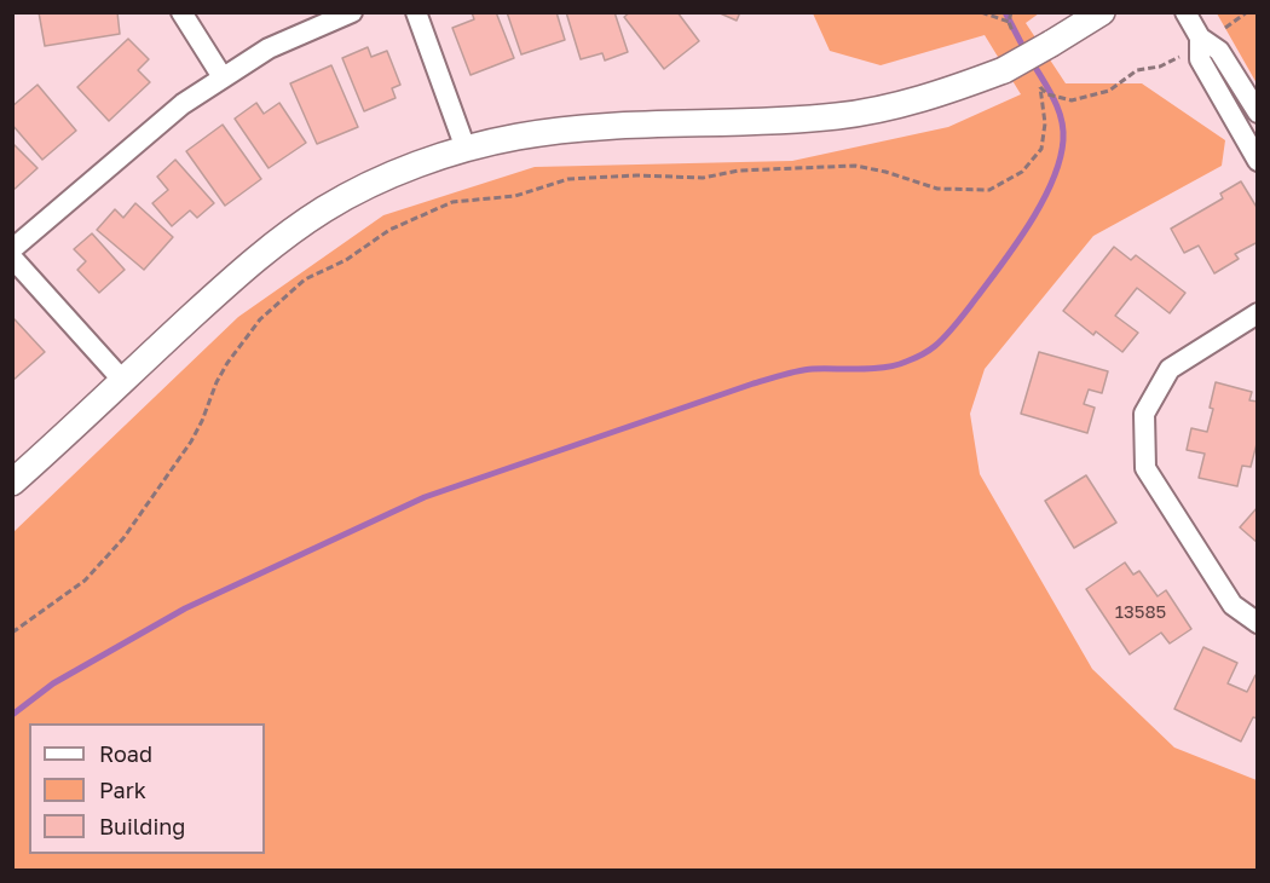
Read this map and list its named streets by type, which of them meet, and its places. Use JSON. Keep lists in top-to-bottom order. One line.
{"house_numbers":["13585"],"legend":["Road","Park","Building"]}
